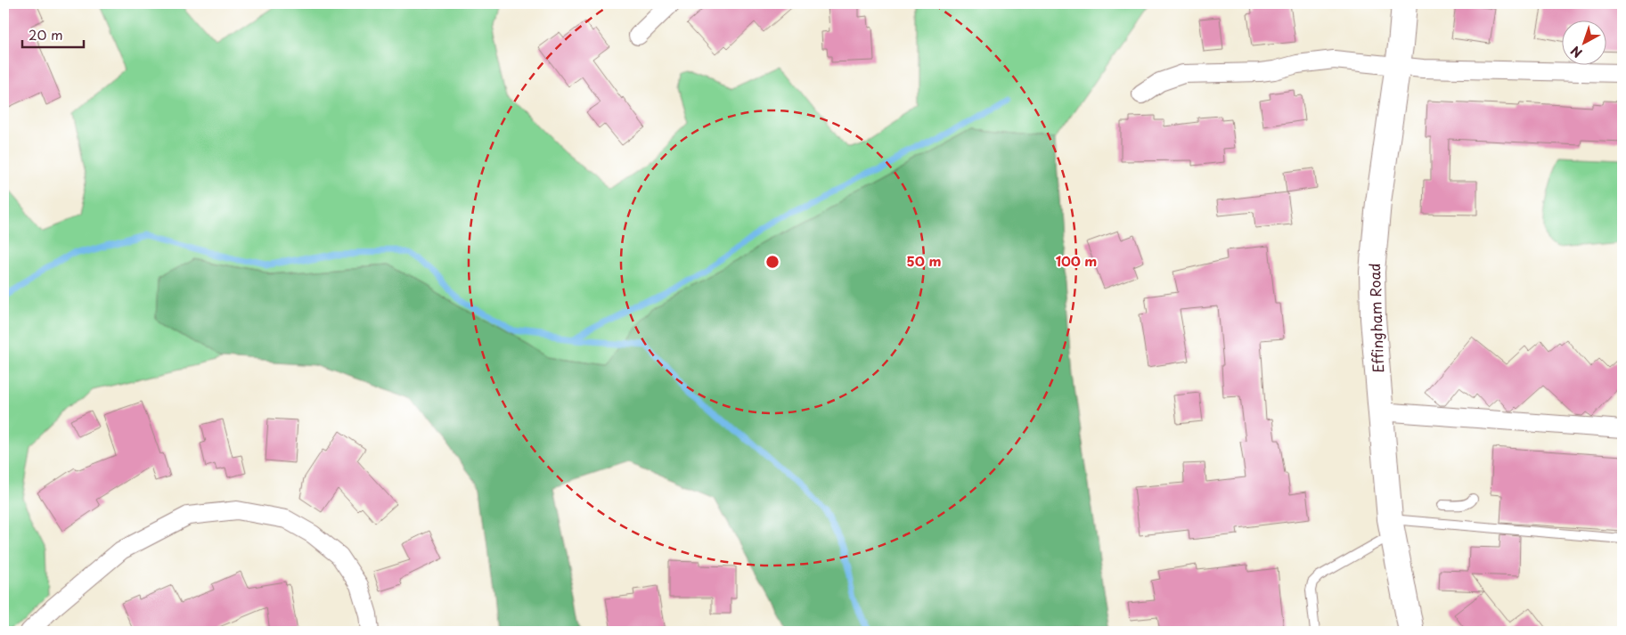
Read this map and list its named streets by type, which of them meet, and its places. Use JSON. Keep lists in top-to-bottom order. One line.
{"streets":{"street":["Effingham Road"]},"scale_bar":"20 m","north":"bottom left","rings":["50 m","100 m"]}
